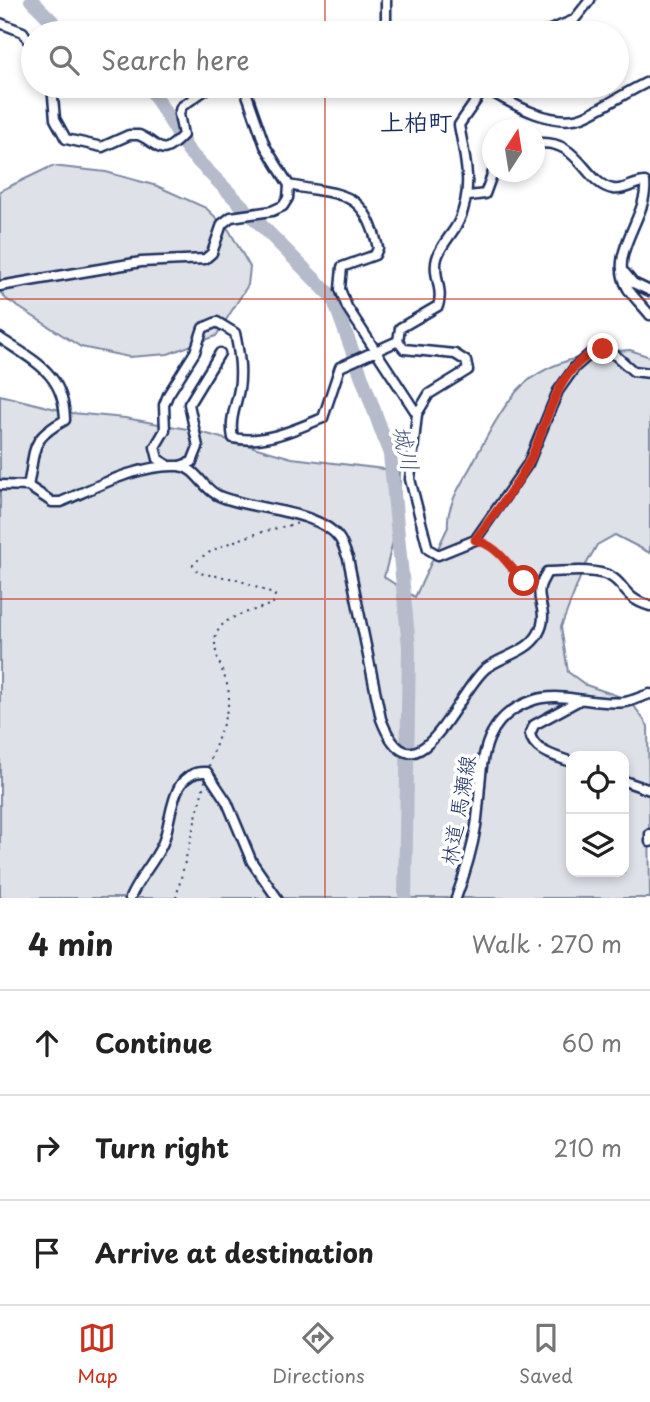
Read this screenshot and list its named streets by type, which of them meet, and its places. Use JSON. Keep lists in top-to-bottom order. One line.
{"streets":{"street":["林道 馬瀬線"]},"districts":["上柏町"],"water":["城川"],"north":"top","page":{"search":"Search here","heading":["4 min","Walk · 270 m"],"list":[["Continue","60 m"],["Turn right","210 m"],"Arrive at destination"],"nav":["Map","Directions","Saved"]}}
